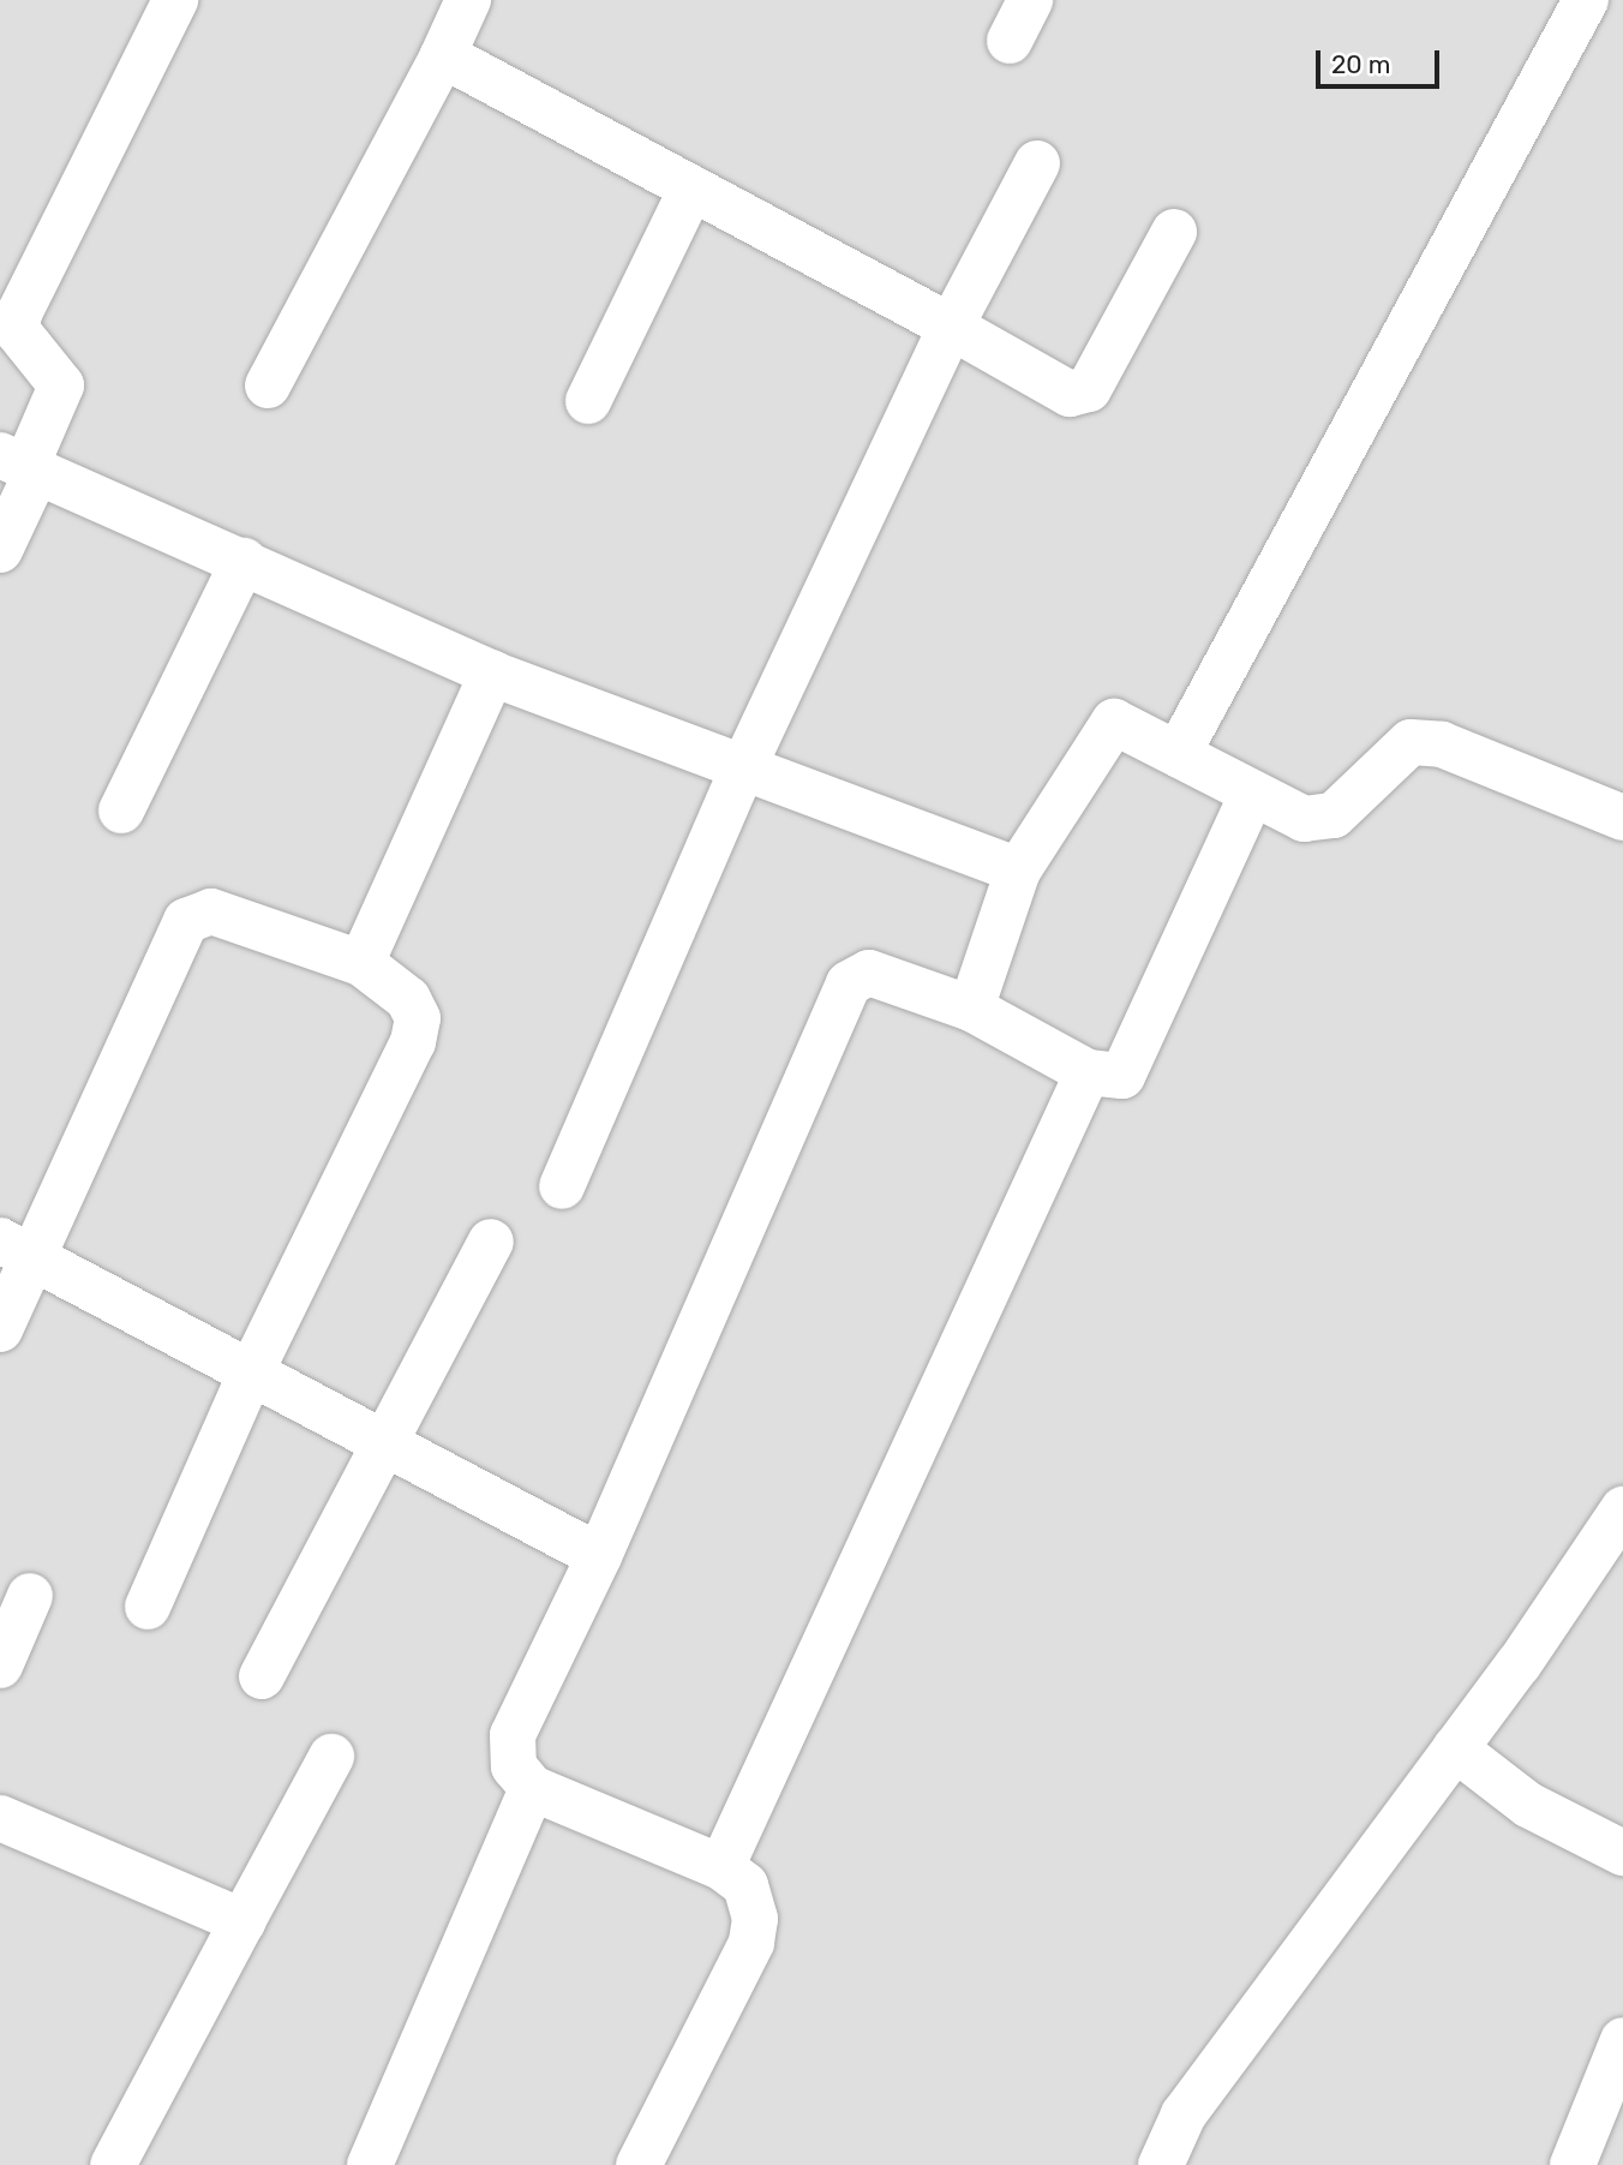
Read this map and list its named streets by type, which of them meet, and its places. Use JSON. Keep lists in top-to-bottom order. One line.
{"scale_bar":"20 m"}
